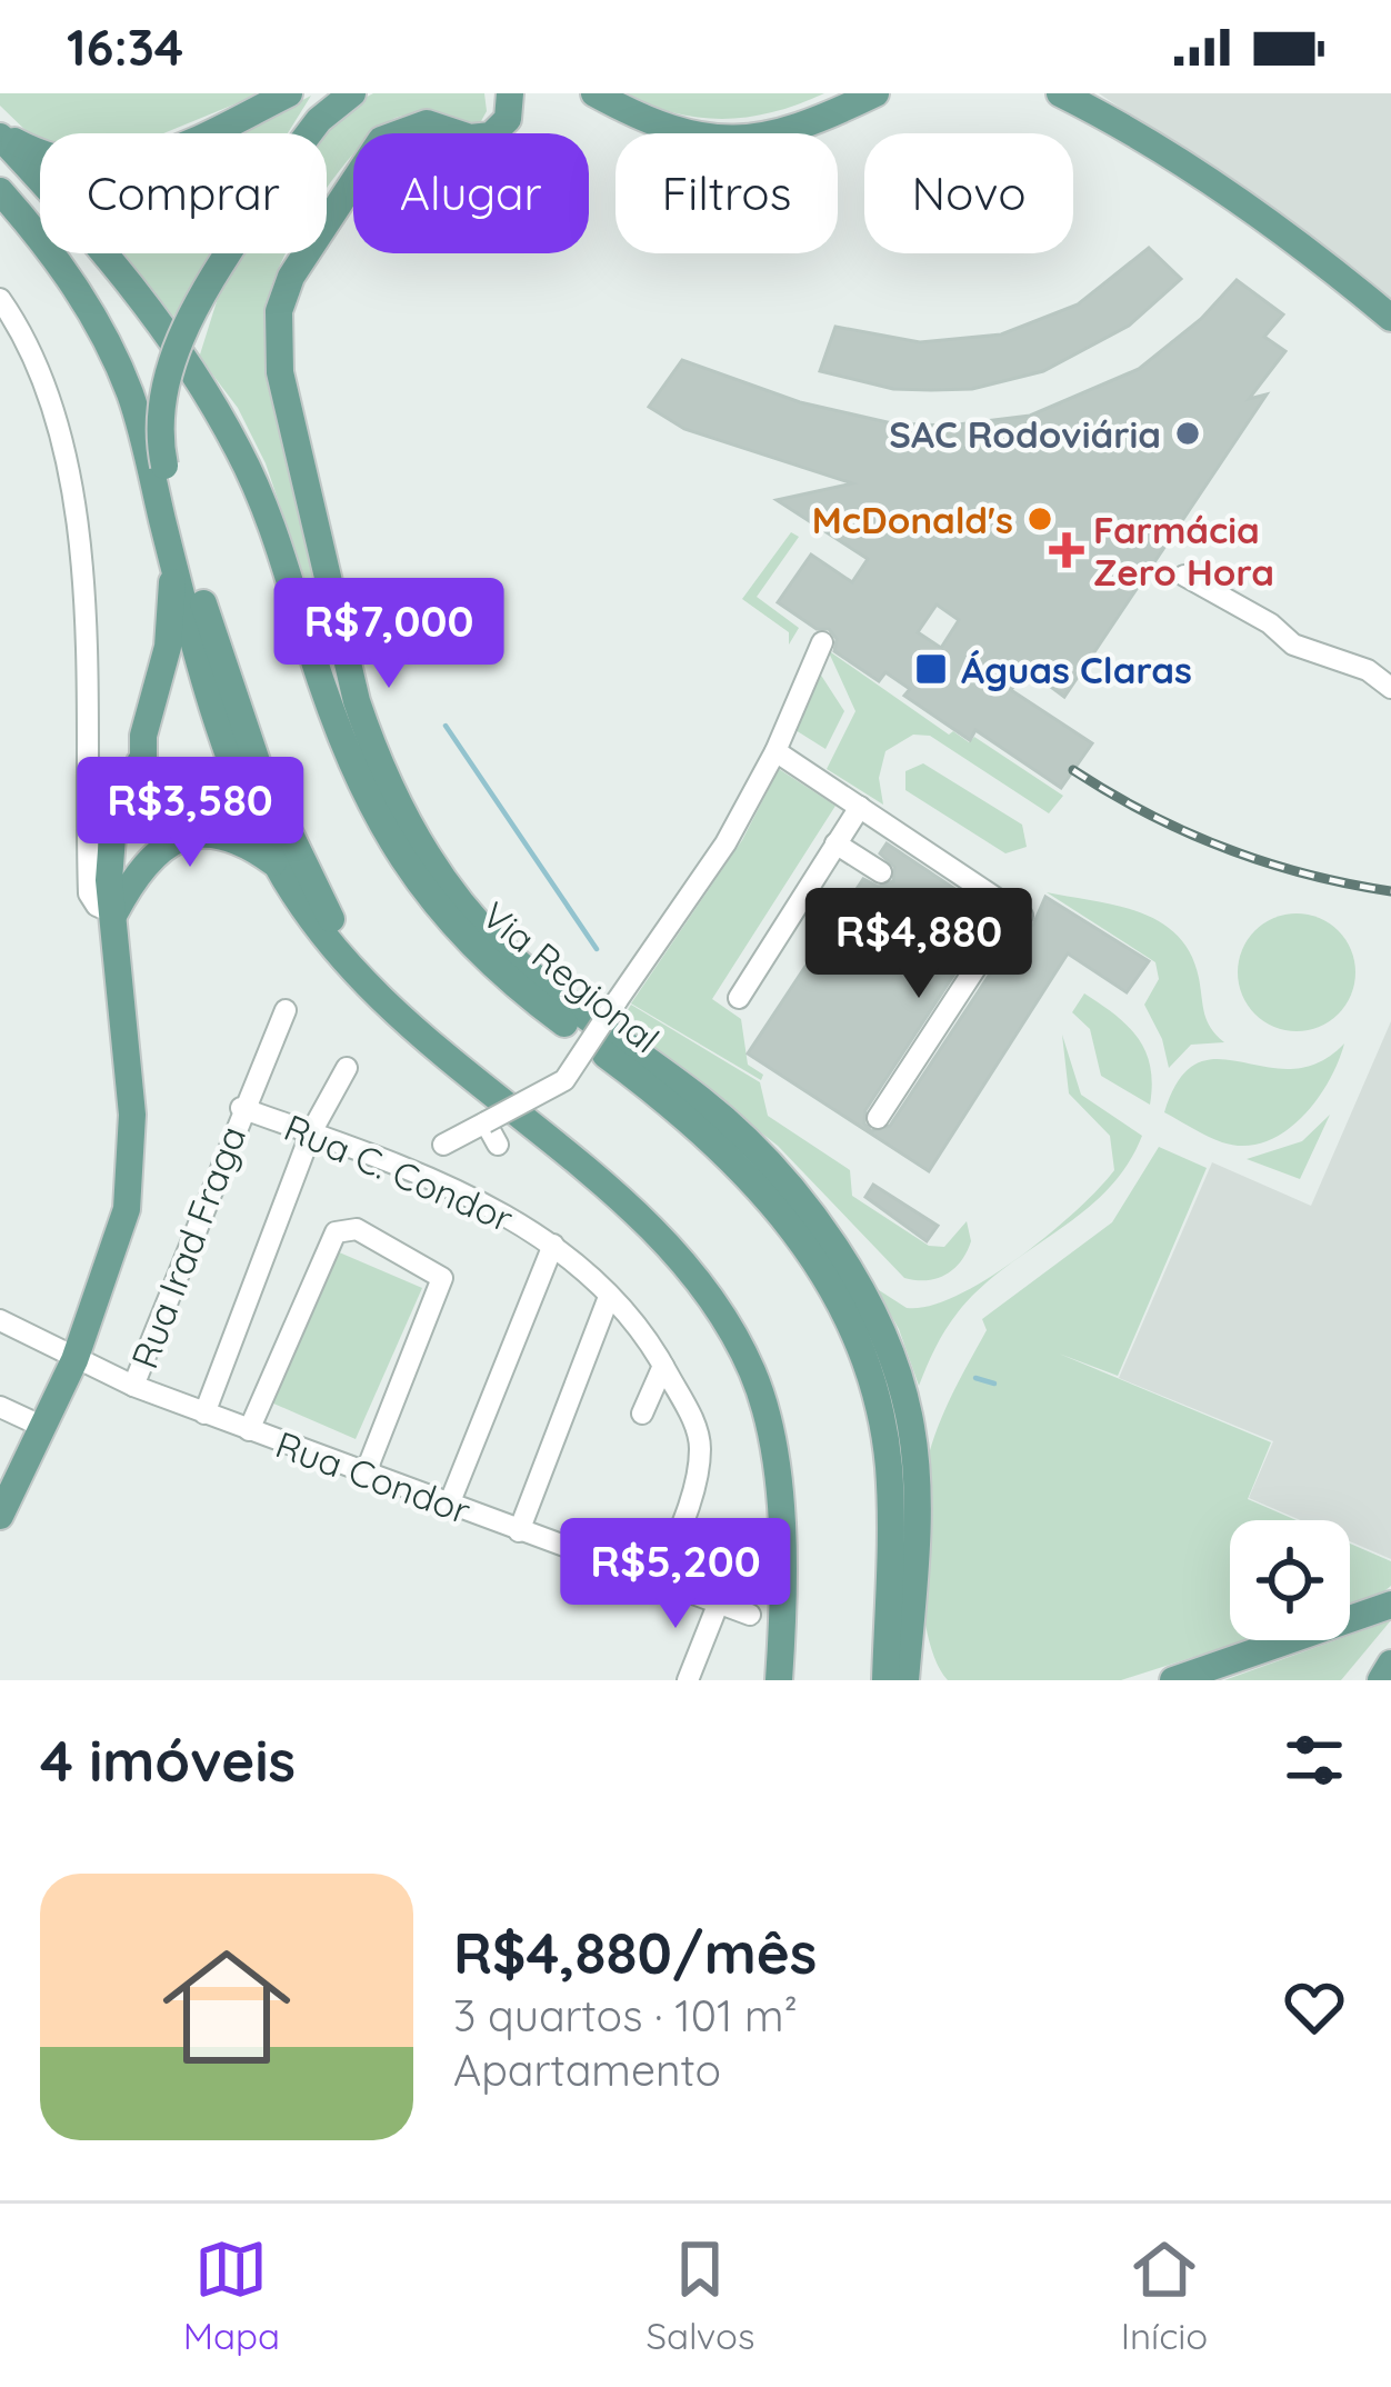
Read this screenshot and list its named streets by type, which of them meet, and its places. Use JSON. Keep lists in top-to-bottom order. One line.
{"streets":{"main road":["Via Regional"],"street":["Rua C. Condor","Rua Irad Fraga","Rua Condor"]},"crossings":[["Rua C. Condor","Rua Irad Fraga"],["Rua C. Condor","Rua Condor"],["Rua Irad Fraga","Rua Condor"]],"places":{"other":["SAC Rodoviária","McDonald's"],"health":["Farmácia Zero Hora"],"transit":["Águas Claras"]},"page":{"status":"16:34","chip":["Comprar","Alugar","Filtros","Novo"],"price":["R$7,000","R$3,580","R$4,880","R$5,200"],"heading":"4 imóveis","list":[{"name":"R$4,880/mês","note":"3 quartos · 101 m² · Apartamento"}],"tabs":["Mapa","Salvos","Início"]}}
